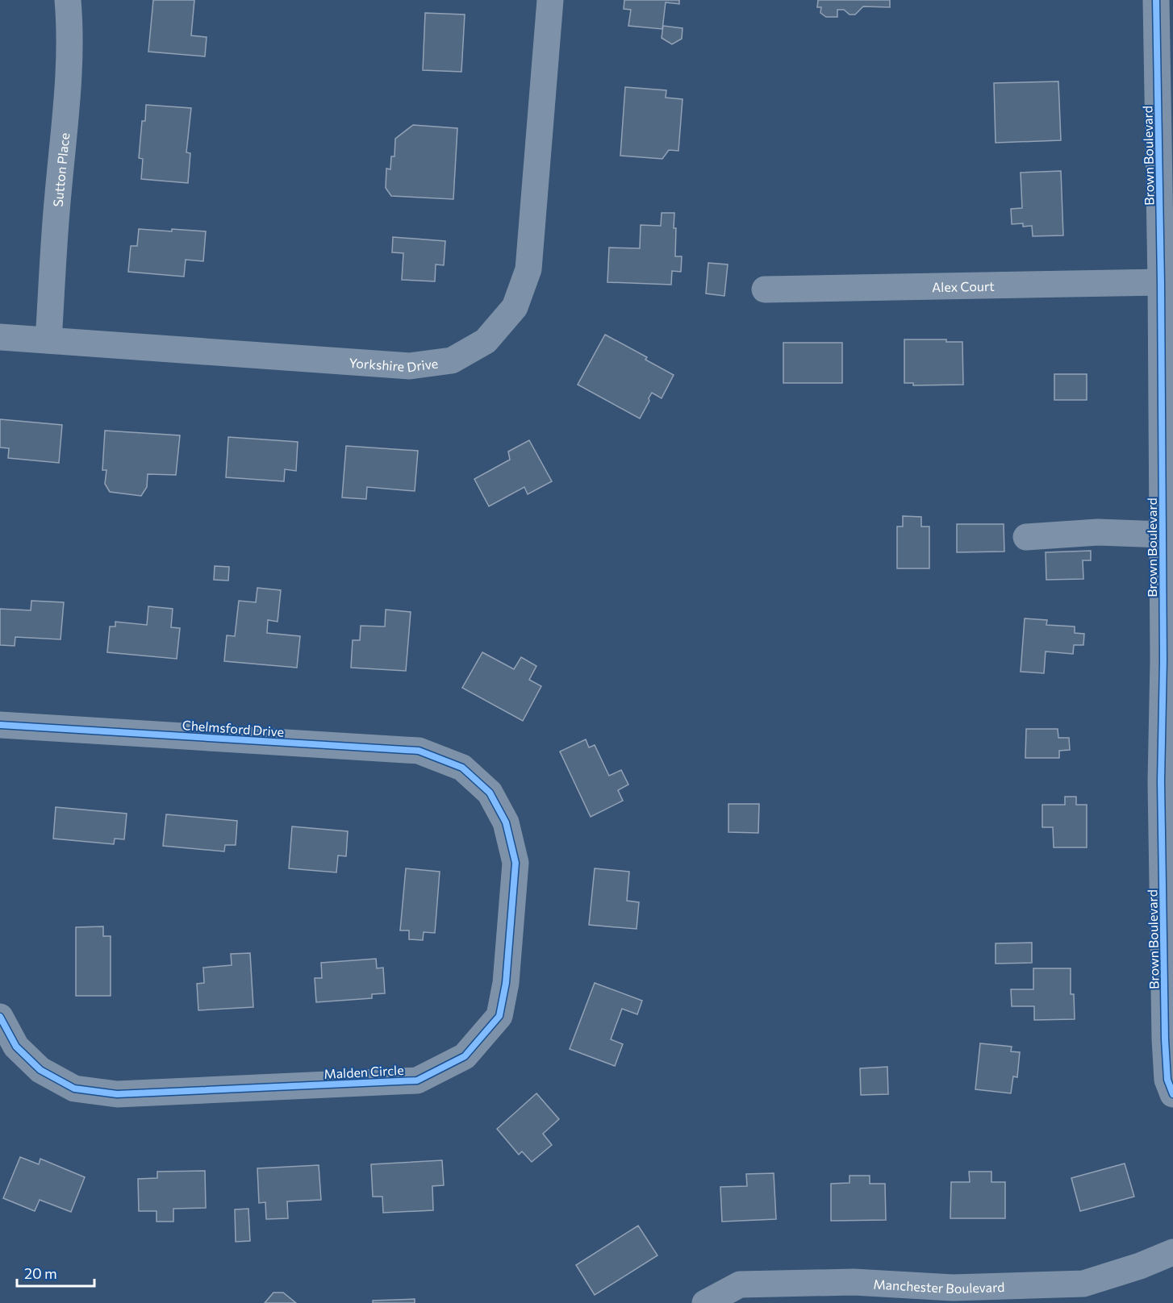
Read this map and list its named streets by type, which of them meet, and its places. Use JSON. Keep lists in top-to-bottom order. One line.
{"streets":{"street":["Brown Boulevard","Sutton Place","Alex Court","Yorkshire Drive","Chelmsford Drive","Malden Circle","Manchester Boulevard"]},"crossings":[["Brown Boulevard","Alex Court"],["Sutton Place","Yorkshire Drive"],["Chelmsford Drive","Malden Circle"]],"scale_bar":"20 m"}
